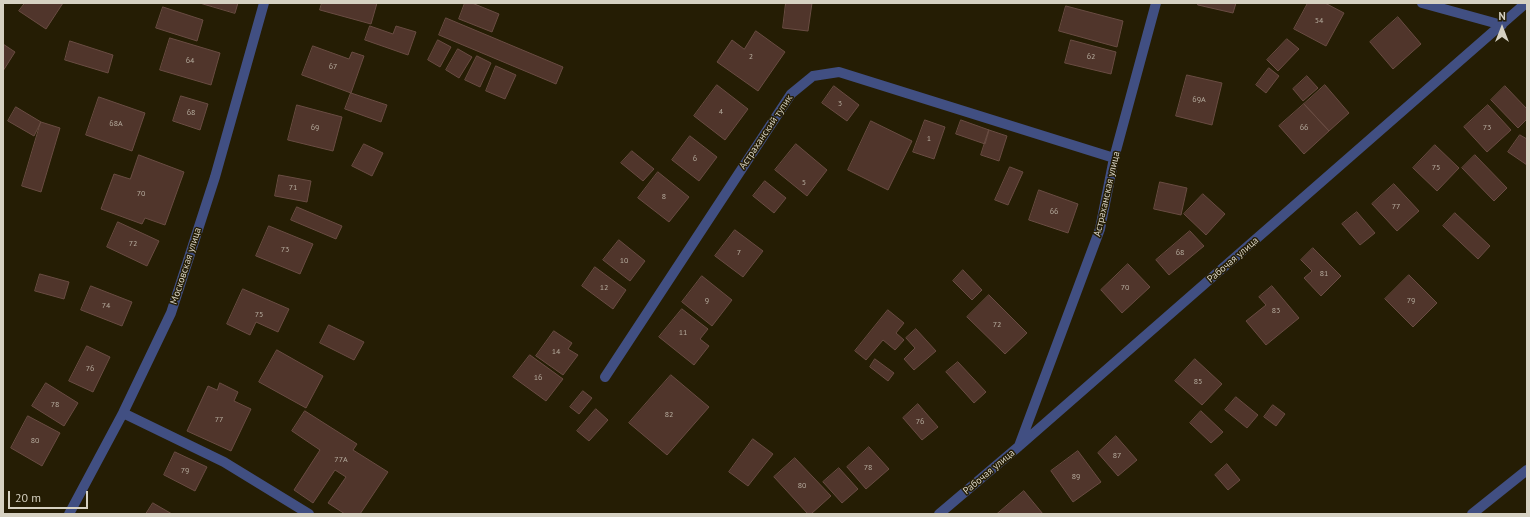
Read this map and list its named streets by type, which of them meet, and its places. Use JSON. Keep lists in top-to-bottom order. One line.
{"streets":{"street":["Астраханский тупик","Астраханская улица","Рабочая улица","Московская улица"]},"crossings":[["Астраханский тупик","Астраханская улица"],["Астраханская улица","Рабочая улица"]],"house_numbers":["54","2","62","64","67","69А","3","4","68","68А","69","66","73","1","6","75","5","71","70","8","77","66","72","73","7","68","10","81","12","70","9","79","74","83","75","72","11","14","76","16","85","78","82","77","76","80","87","77А","78","79","89","80"],"scale_bar":"20 m","north":"top"}
